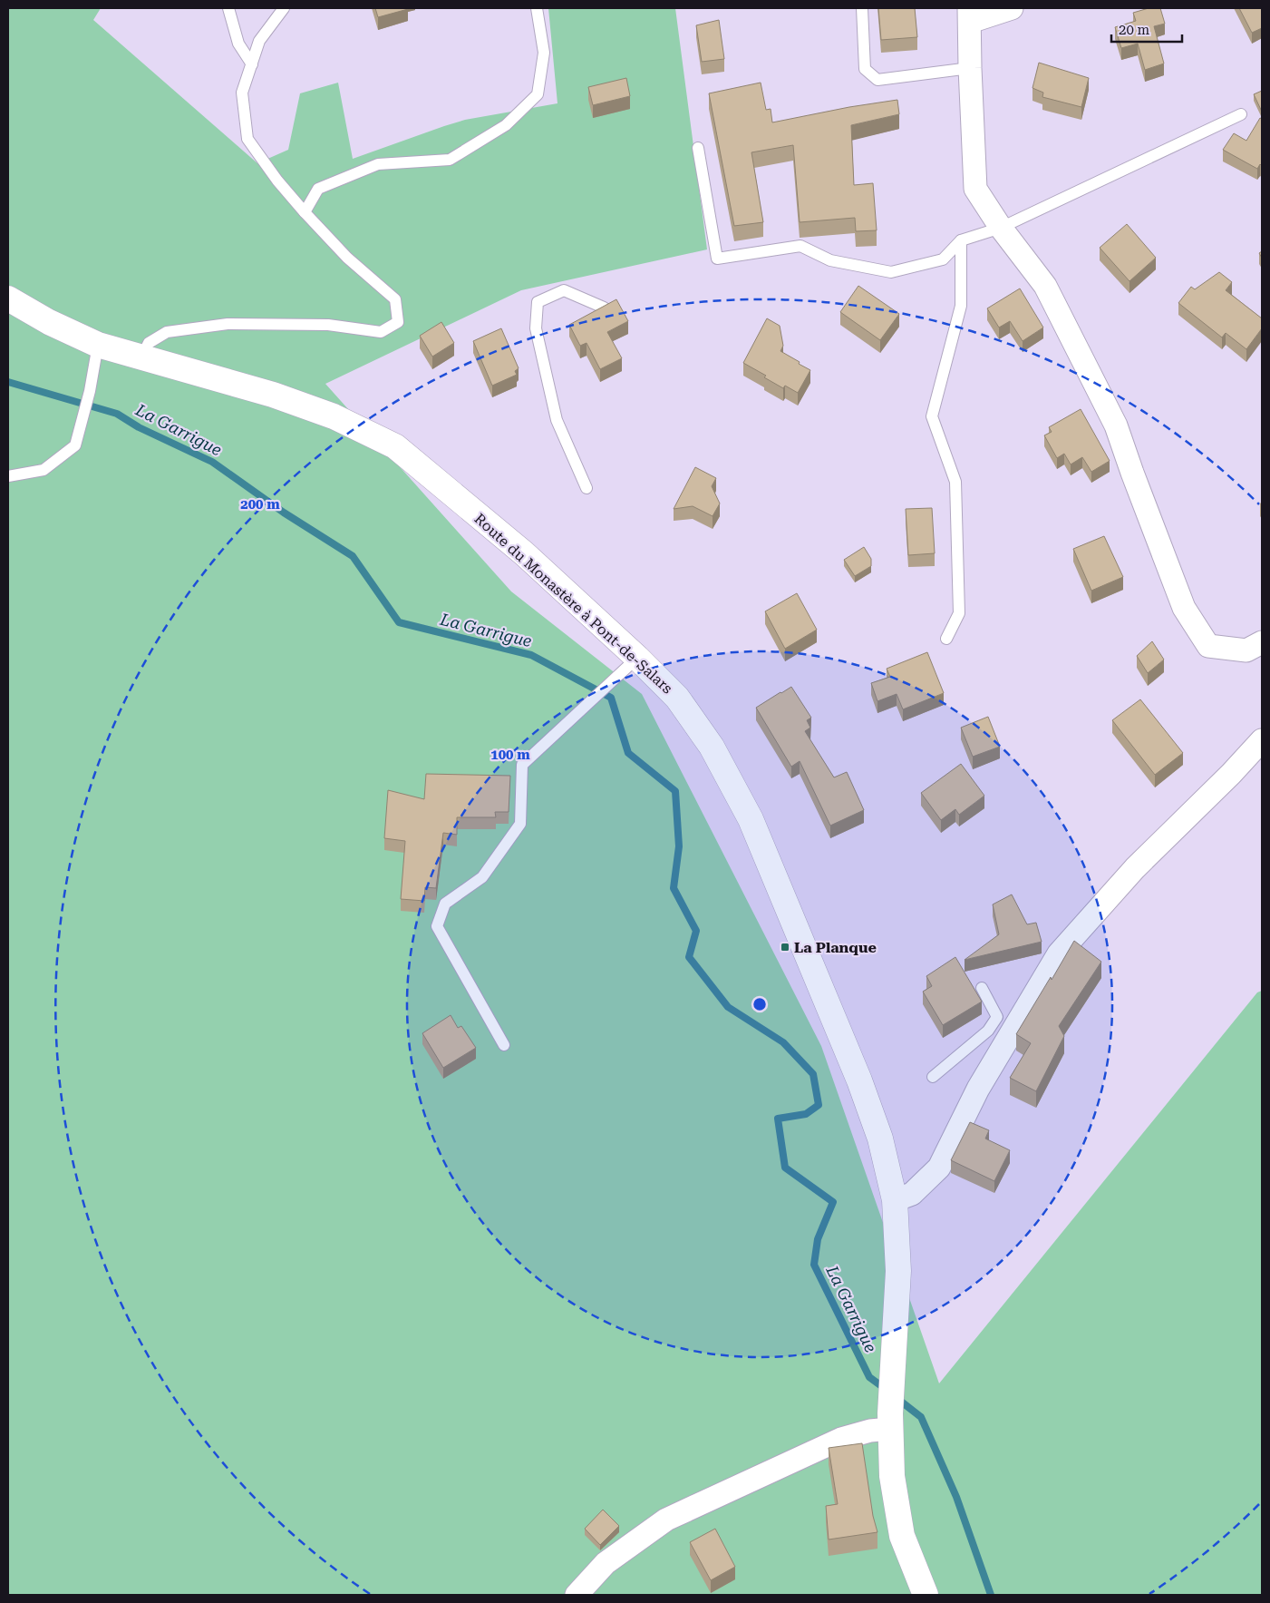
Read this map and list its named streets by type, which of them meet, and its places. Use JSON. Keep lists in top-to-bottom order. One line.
{"streets":{"street":["Route du Monastère à Pont-de-Salars"]},"water":["La Garrigue"],"places":{"transit":["La Planque"]},"scale_bar":"20 m","rings":["200 m","100 m"]}
